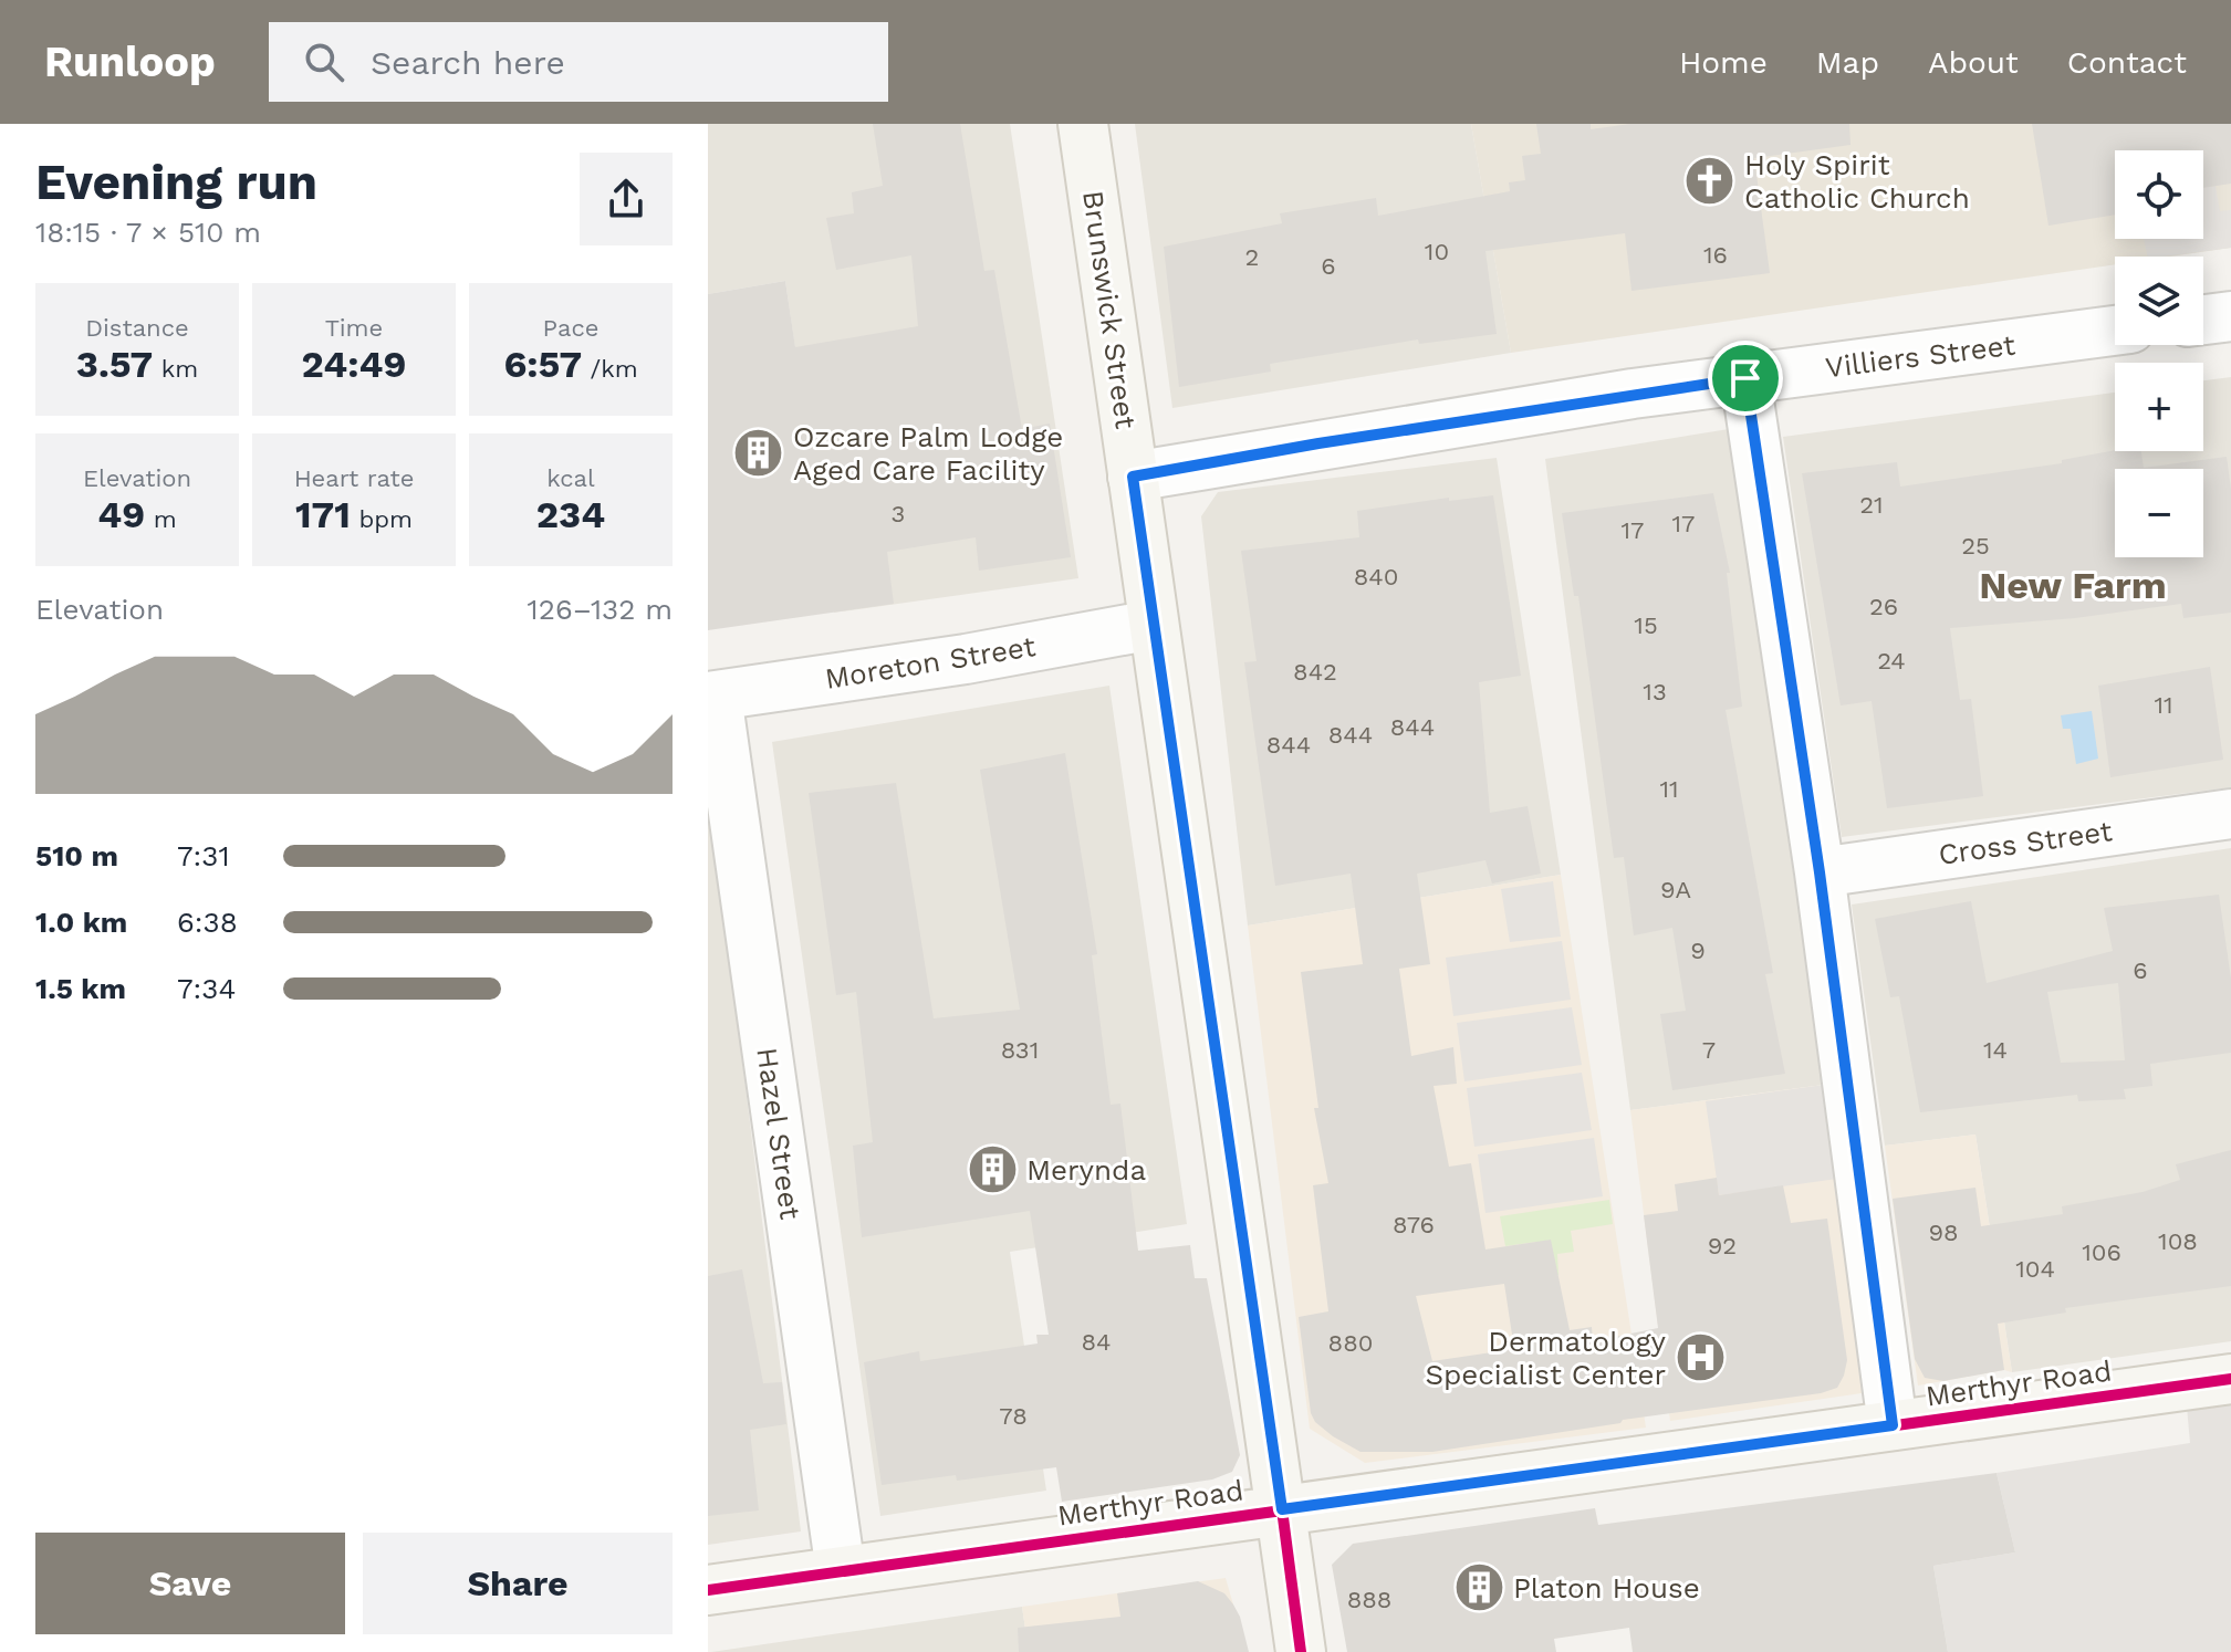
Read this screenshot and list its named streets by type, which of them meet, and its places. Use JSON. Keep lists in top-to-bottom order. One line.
{"streets":{"main road":["Brunswick Street","Merthyr Road"],"street":["Villiers Street","Moreton Street","Cross Street","Hazel Street"]},"crossings":[["Brunswick Street","Villiers Street"],["Brunswick Street","Moreton Street"],["Brunswick Street","Merthyr Road"],["Moreton Street","Hazel Street"],["Hazel Street","Merthyr Road"]],"districts":["New Farm"],"places":{"church":["Holy Spirit Catholic Church"],"building":["Ozcare Palm Lodge Aged Care Facility","Merynda","Platon House"],"hospital":["Dermatology Specialist Center"]},"house_numbers":["10","16","2","6","21","3","17","17","25","840","26","15","24","842","13","11","844","844","844","11","9A","9","6","831","7","14","876","98","108","92","106","104","84","880","78","888"],"page":{"header":"Runloop","search":"Search here","nav":["Home","Map","About","Contact"],"heading":["Evening run","18:15 · 7 × 510 m"],"map_buttons":["+","−"],"stats":[["Distance","3.57 km"],["Time","24:49"],["Pace","6:57 /km"],["Elevation","49 m"],["Heart rate","171 bpm"],["kcal","234"]],"chart":["Elevation","126–132 m"],"list":[{"name":"510 m","note":"7:31"},{"name":"1.0 km","note":"6:38"},{"name":"1.5 km","note":"7:34"}],"buttons":["Save","Share"]}}
